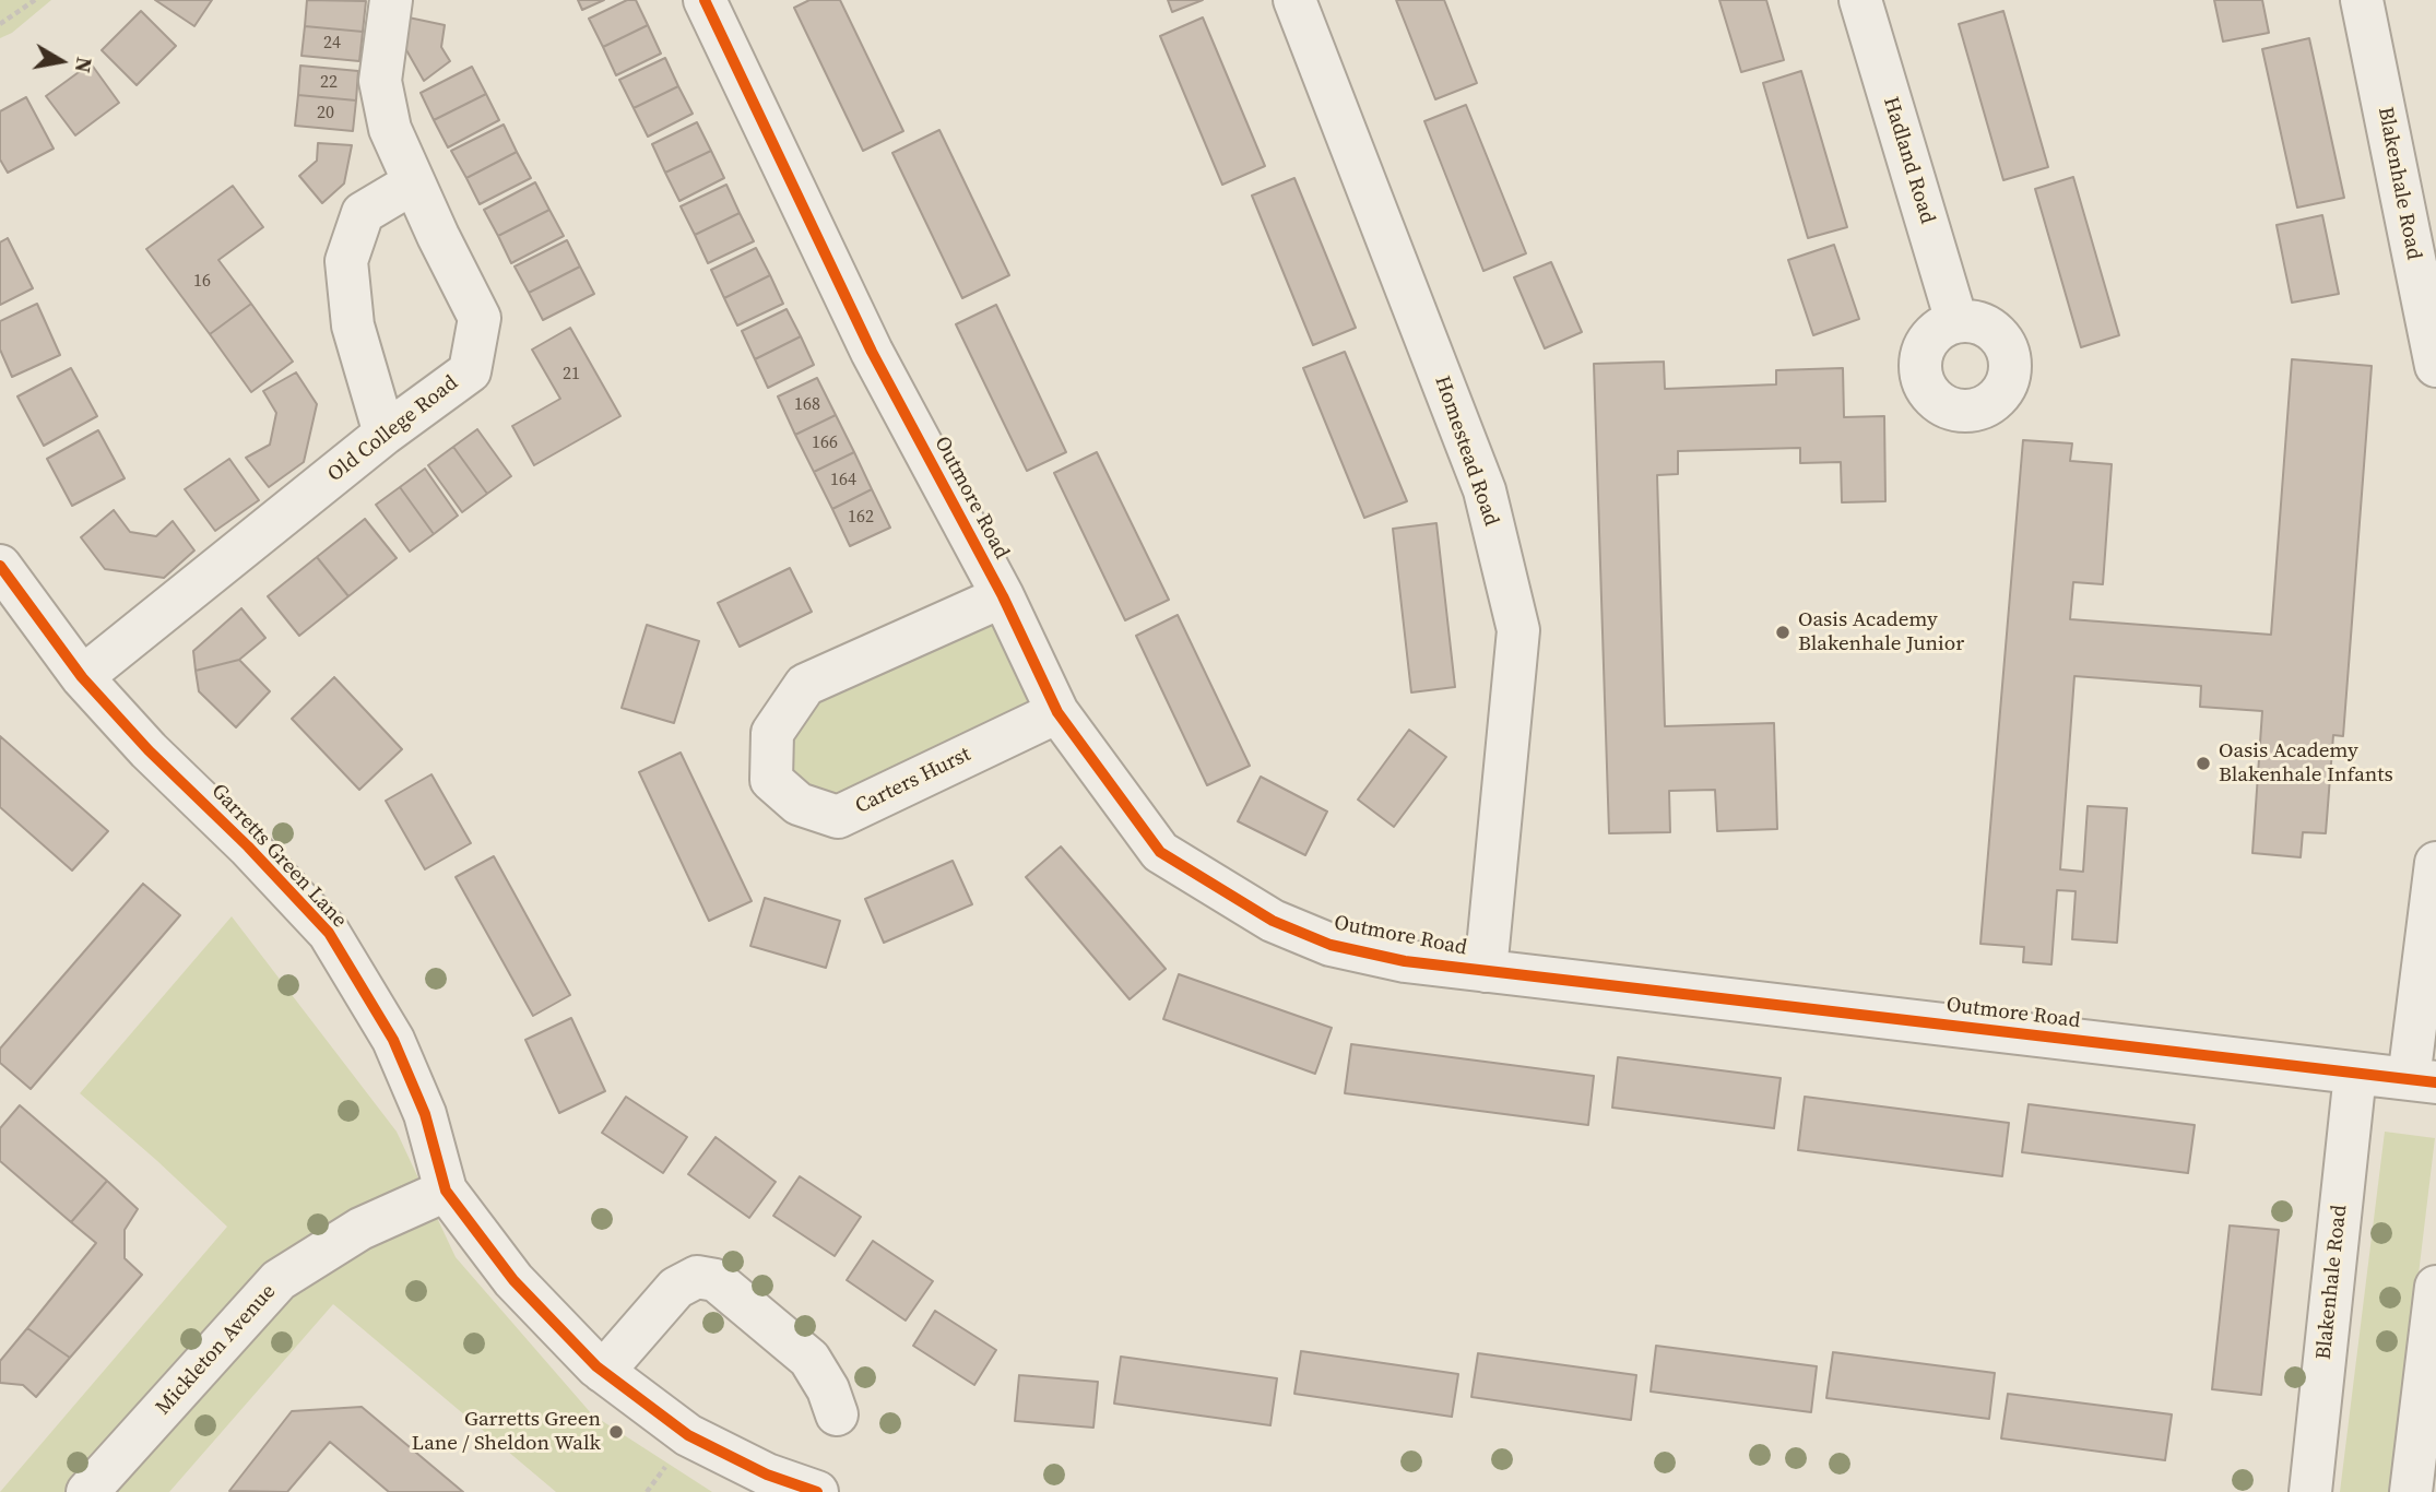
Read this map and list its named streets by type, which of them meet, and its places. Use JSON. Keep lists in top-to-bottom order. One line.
{"streets":{"street":["Hadland Road","Blakenhale Road","Old College Road","Homestead Road","Outmore Road","Carters Hurst","Garretts Green Lane","Mickleton Avenue"]},"crossings":[["Blakenhale Road","Outmore Road"],["Old College Road","Garretts Green Lane"],["Homestead Road","Outmore Road"],["Outmore Road","Carters Hurst"],["Garretts Green Lane","Mickleton Avenue"]],"places":["Oasis Academy Blakenhale Junior","Oasis Academy Blakenhale Infants","Garretts Green Lane / Sheldon Walk"],"house_numbers":["24","22","20","16","21","168","166","164","162"],"north":"right"}
